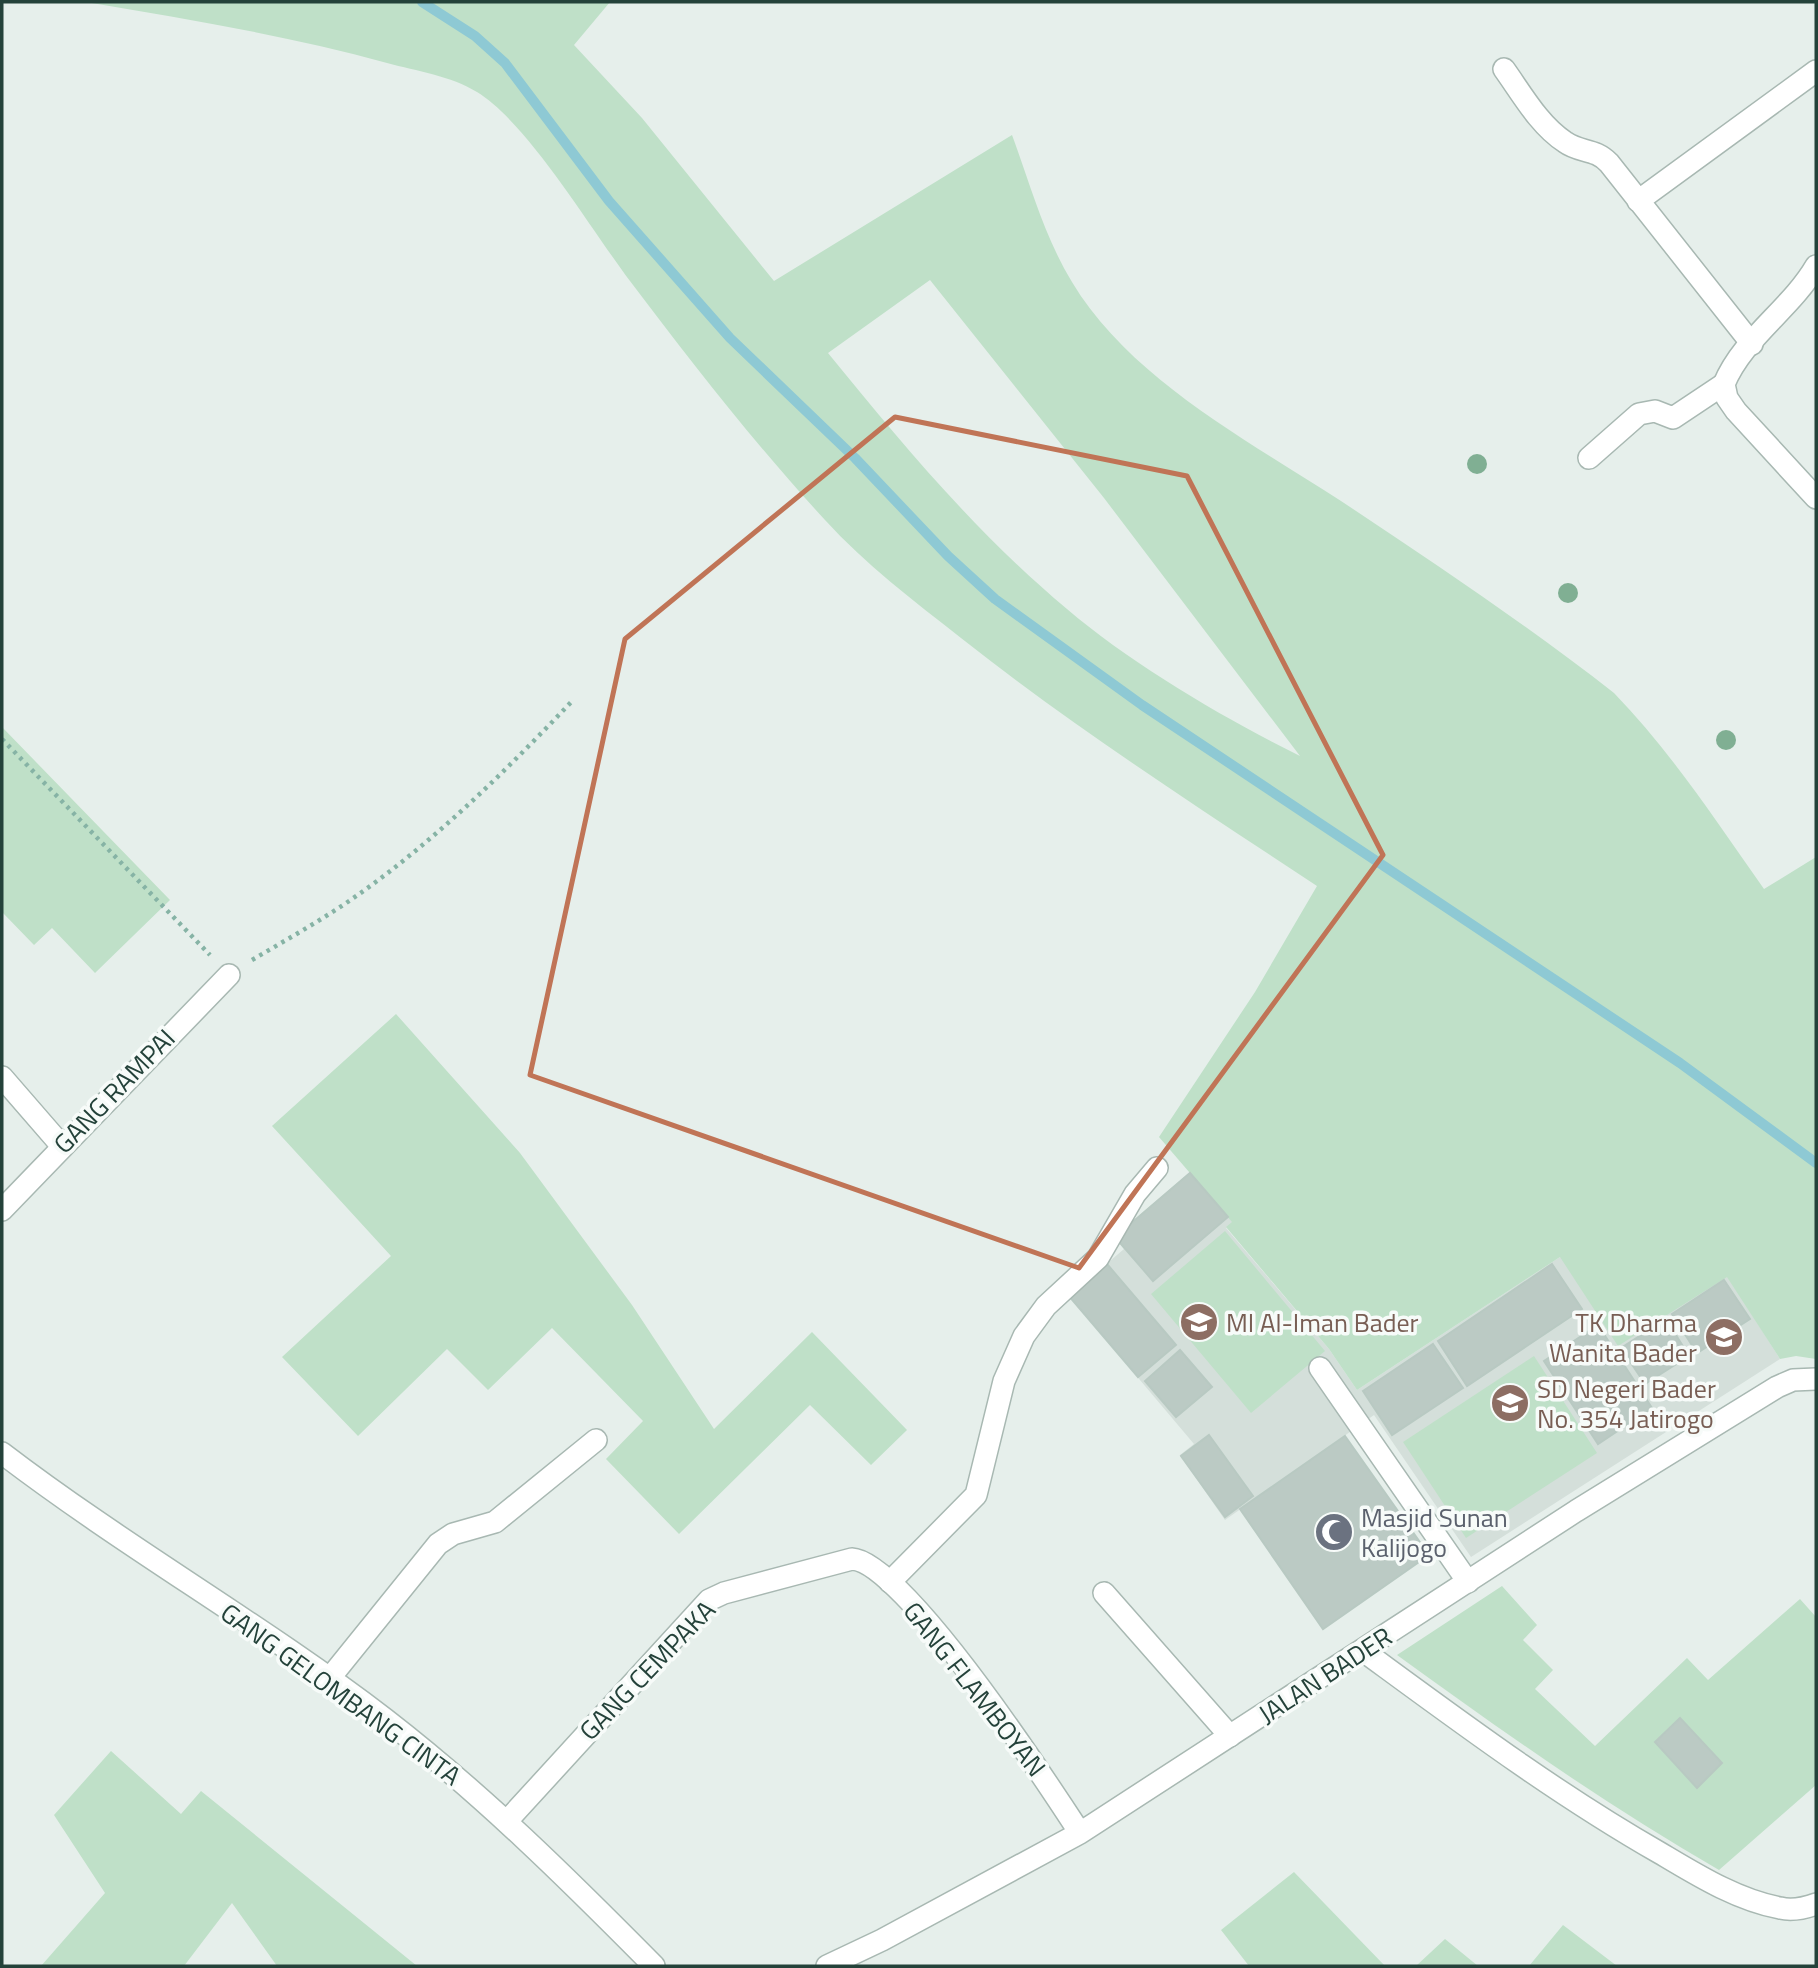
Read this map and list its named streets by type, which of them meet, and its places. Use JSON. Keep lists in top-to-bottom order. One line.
{"streets":{"street":["GANG RAMPAI","GANG CEMPAKA","JALAN BADER","GANG FLAMBOYAN","GANG GELOMBANG CINTA"]},"crossings":[["GANG CEMPAKA","GANG FLAMBOYAN"],["GANG CEMPAKA","GANG GELOMBANG CINTA"],["JALAN BADER","GANG FLAMBOYAN"]],"places":{"school or university":["MI Al-Iman Bader","TK Dharma Wanita Bader","SD Negeri Bader No. 354 Jatirogo"],"mosque":["Masjid Sunan Kalijogo"]}}
